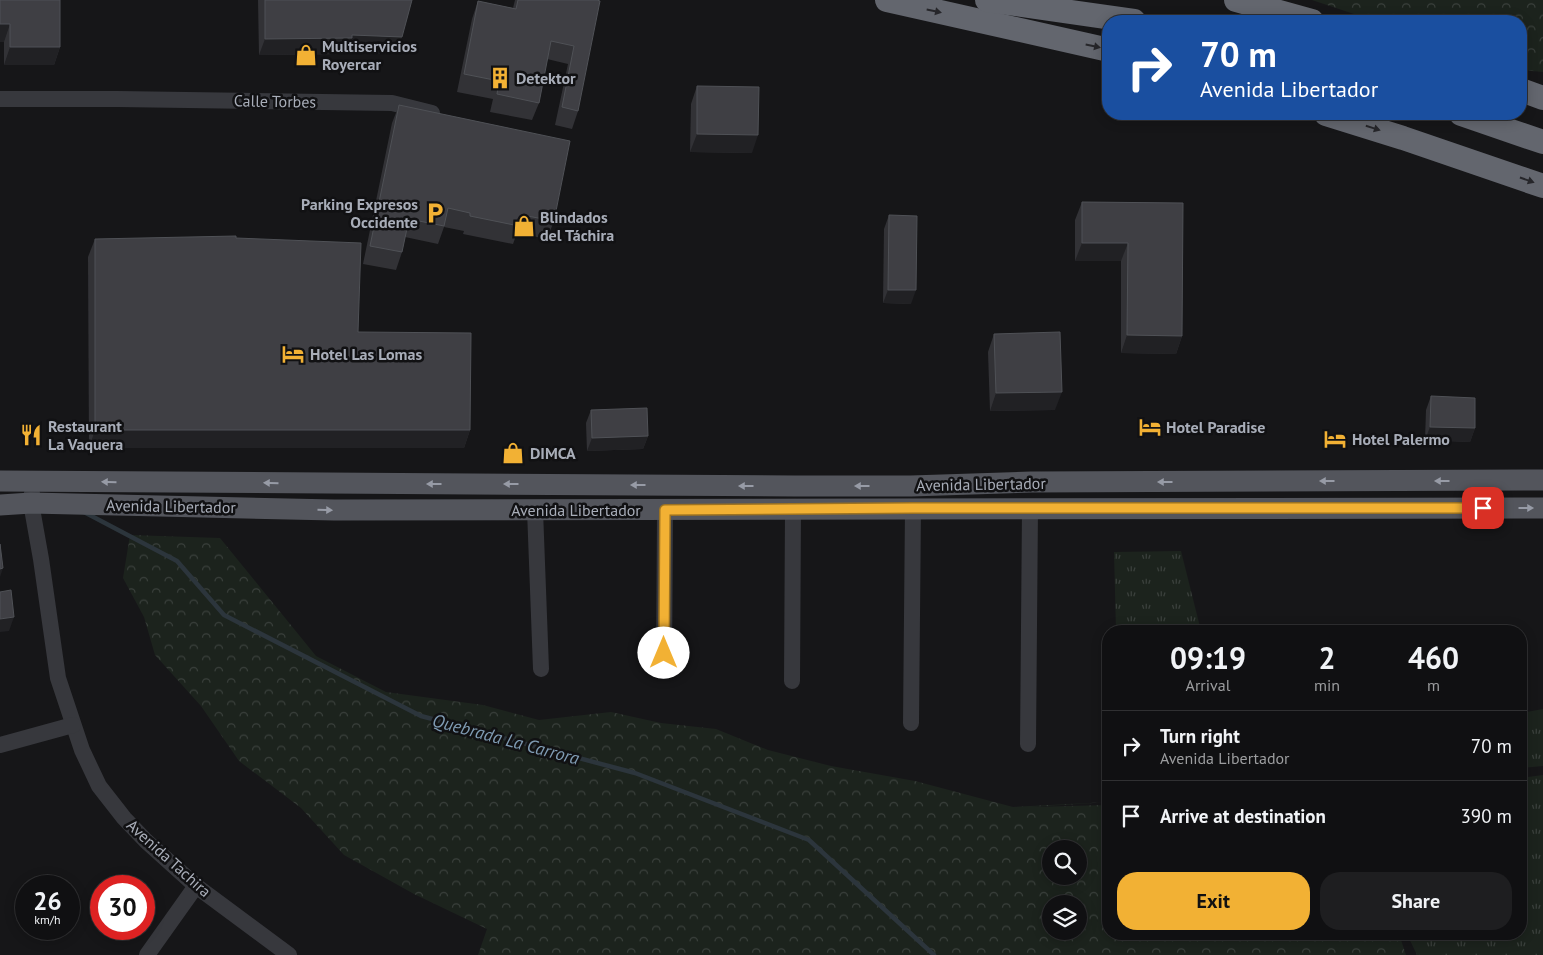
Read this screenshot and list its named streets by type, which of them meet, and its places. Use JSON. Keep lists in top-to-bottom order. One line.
{"streets":{"main road":["Avenida Libertador"],"street":["Calle Torbes","Avenida Tachira"]},"crossings":[["Avenida Libertador","Avenida Tachira"]],"water":["Quebrada La Carrora"],"places":{"shop":["Multiservicios Royercar","Blindados del Táchira","DIMCA"],"building":["Detektor"],"parking":["Parking Expresos Occidente"],"hotel":["Hotel Las Lomas","Hotel Paradise","Hotel Palermo"],"restaurant":["Restaurant La Vaquera"]},"page":{"turn":["70 m","Avenida Libertador"],"eta":["09:19","Arrival","2","min","460","m"],"list":[{"name":"Turn right","note":"Avenida Libertador","value":"70 m"},{"name":"Arrive at destination","value":"390 m"}],"buttons":["Exit","Share"],"speed":"26 km/h","limit":"30"}}
